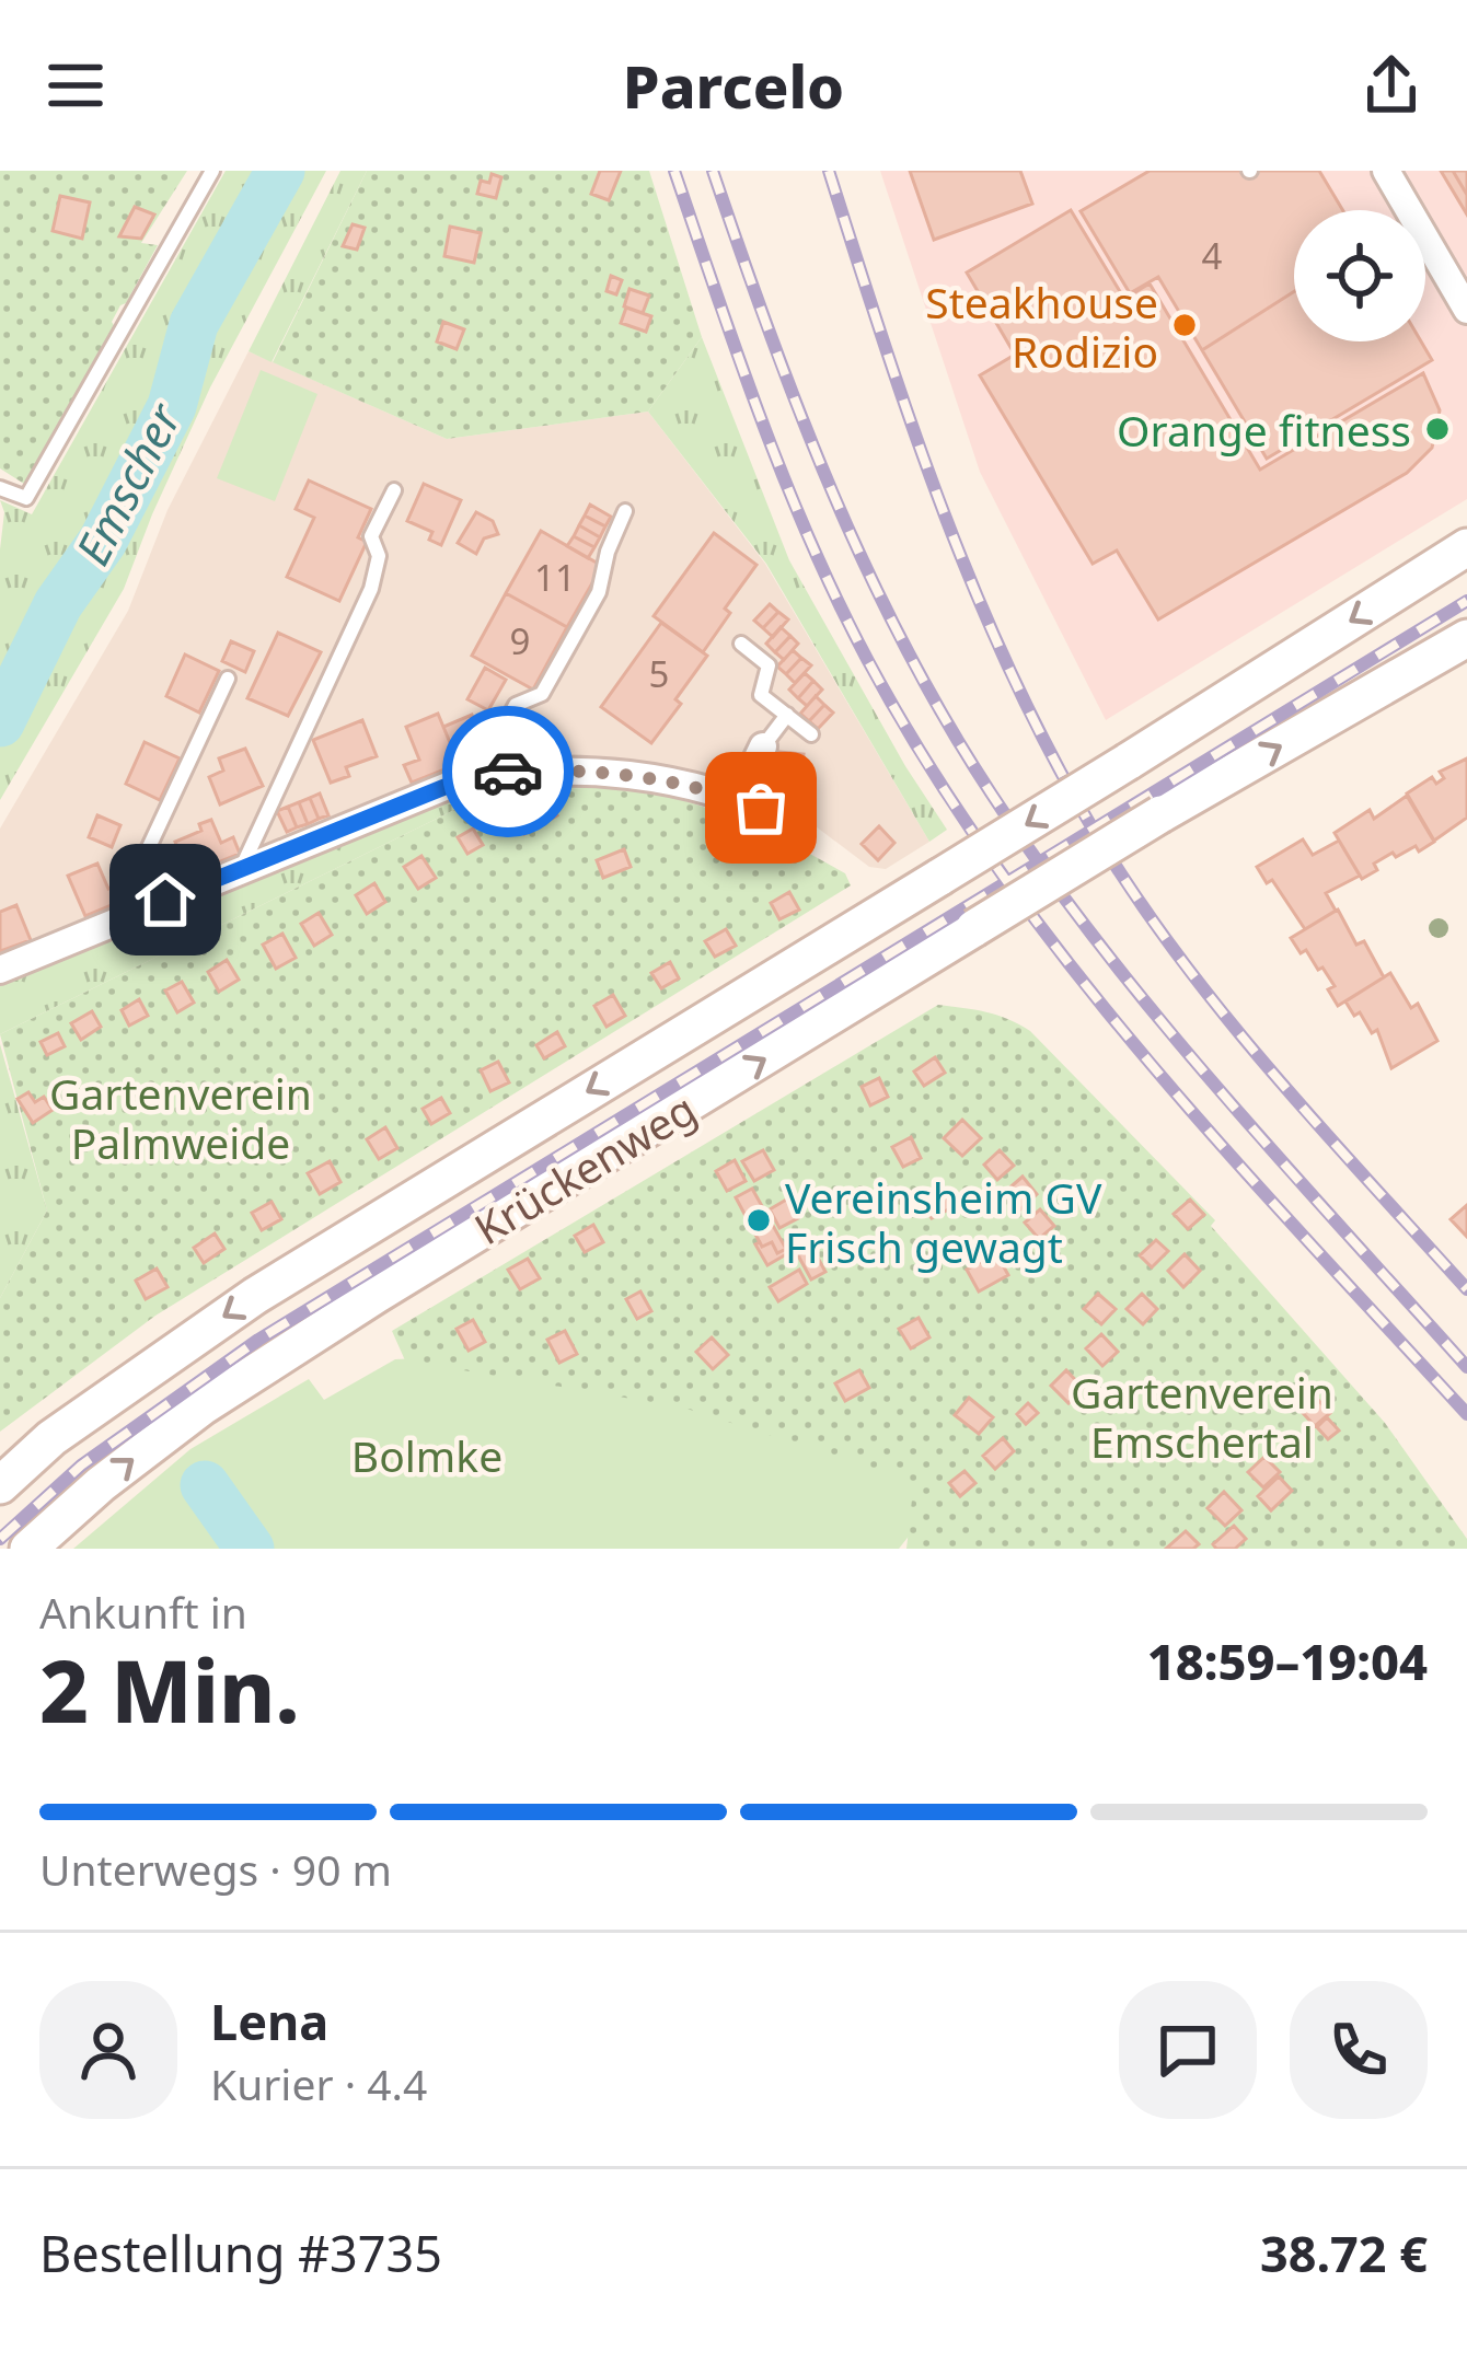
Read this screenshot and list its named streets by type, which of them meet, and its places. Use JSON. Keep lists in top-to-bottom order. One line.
{"streets":{"main road":["Krückenweg"]},"water":["Emscher"],"parks":["Gartenverein Palmweide","Gartenverein Emschertal","Bolmke"],"places":["Steakhouse Rodizio","Orange fitness","Vereinsheim GV Frisch gewagt"],"house_numbers":["4","11","9","5"],"page":{"header":"Parcelo","heading":["2 Min.","Ankunft in","18:59–19:04"],"panel":["Lena","Kurier · 4.4","Bestellung #3735","38.72 €"],"bar":"Unterwegs · 90 m"}}
